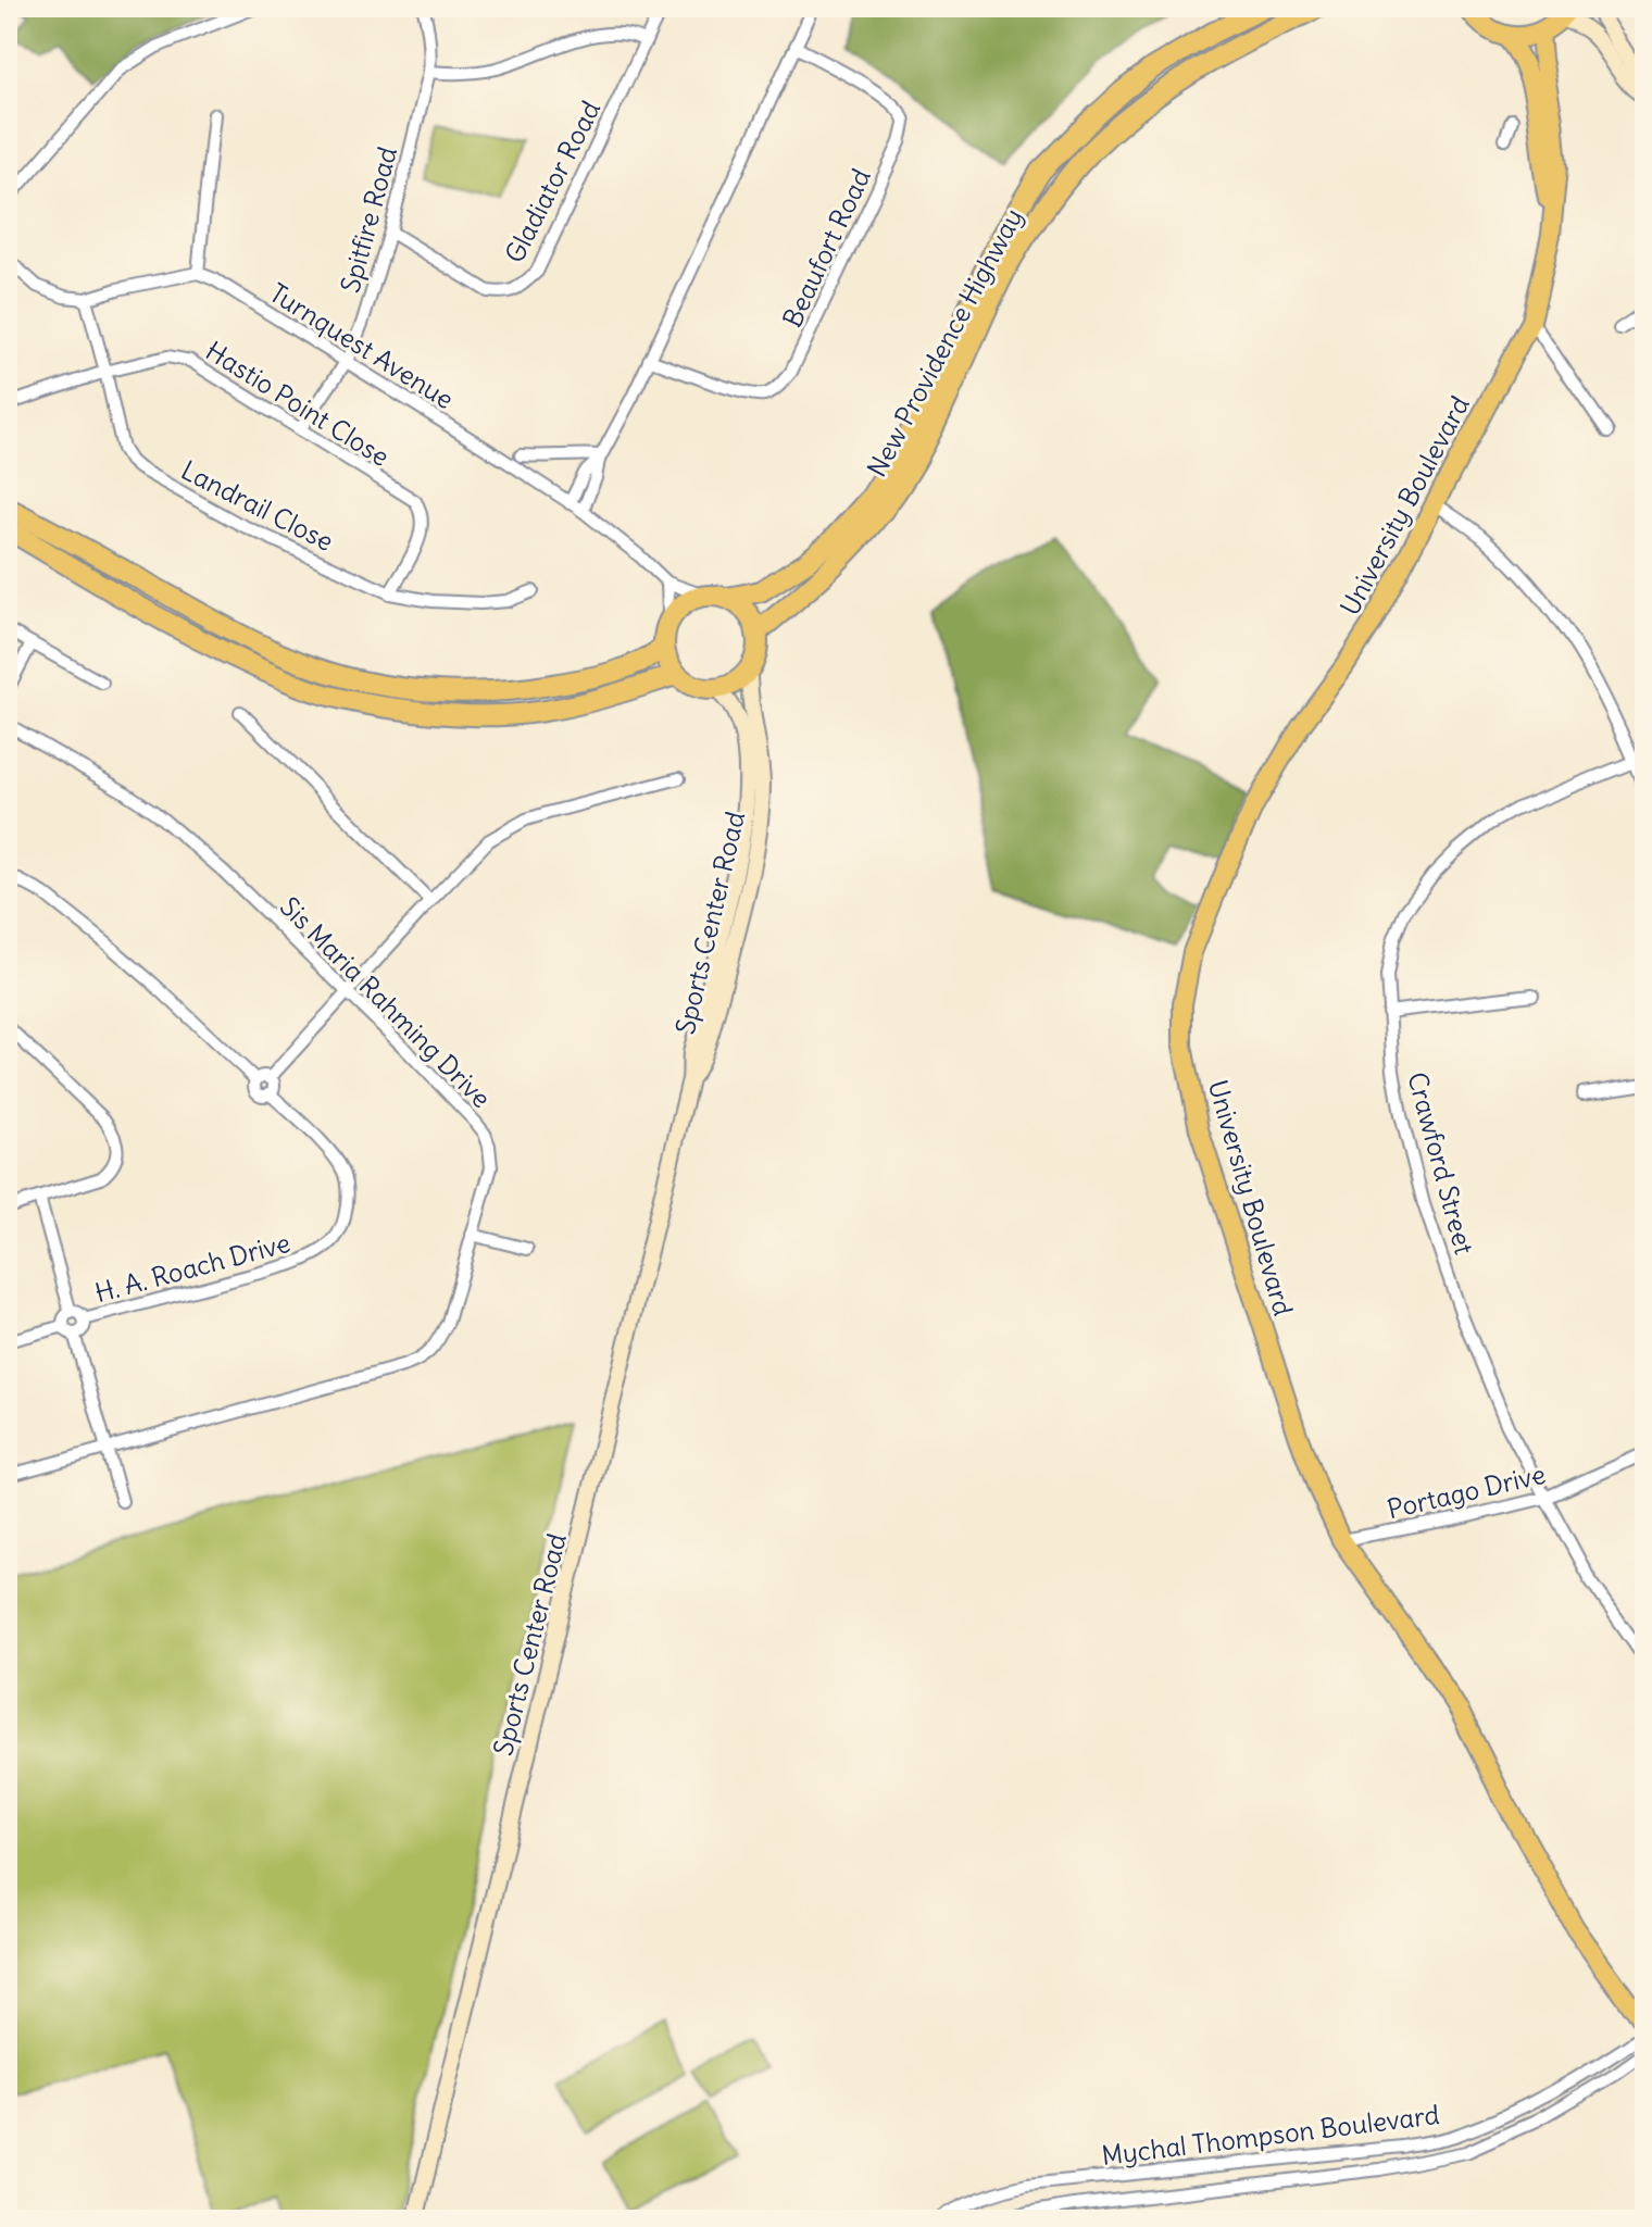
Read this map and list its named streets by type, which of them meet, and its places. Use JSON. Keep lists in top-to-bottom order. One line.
{"streets":{"highway":["New Providence Highway"],"main road":["University Boulevard","Sports Center Road"],"street":["Gladiator Road","Spitfire Road","Beaufort Road","Turnquest Avenue","Hastio Point Close","Landrail Close","Sis Maria Rahming Drive","Crawford Street","H. A. Roach Drive","Portago Drive","Mychal Thompson Boulevard"]},"crossings":[["Gladiator Road","Spitfire Road"],["Spitfire Road","Turnquest Avenue"],["Spitfire Road","Hastio Point Close"],["New Providence Highway","Sports Center Road"],["Hastio Point Close","Landrail Close"],["University Boulevard","Portago Drive"],["Crawford Street","Portago Drive"]]}
